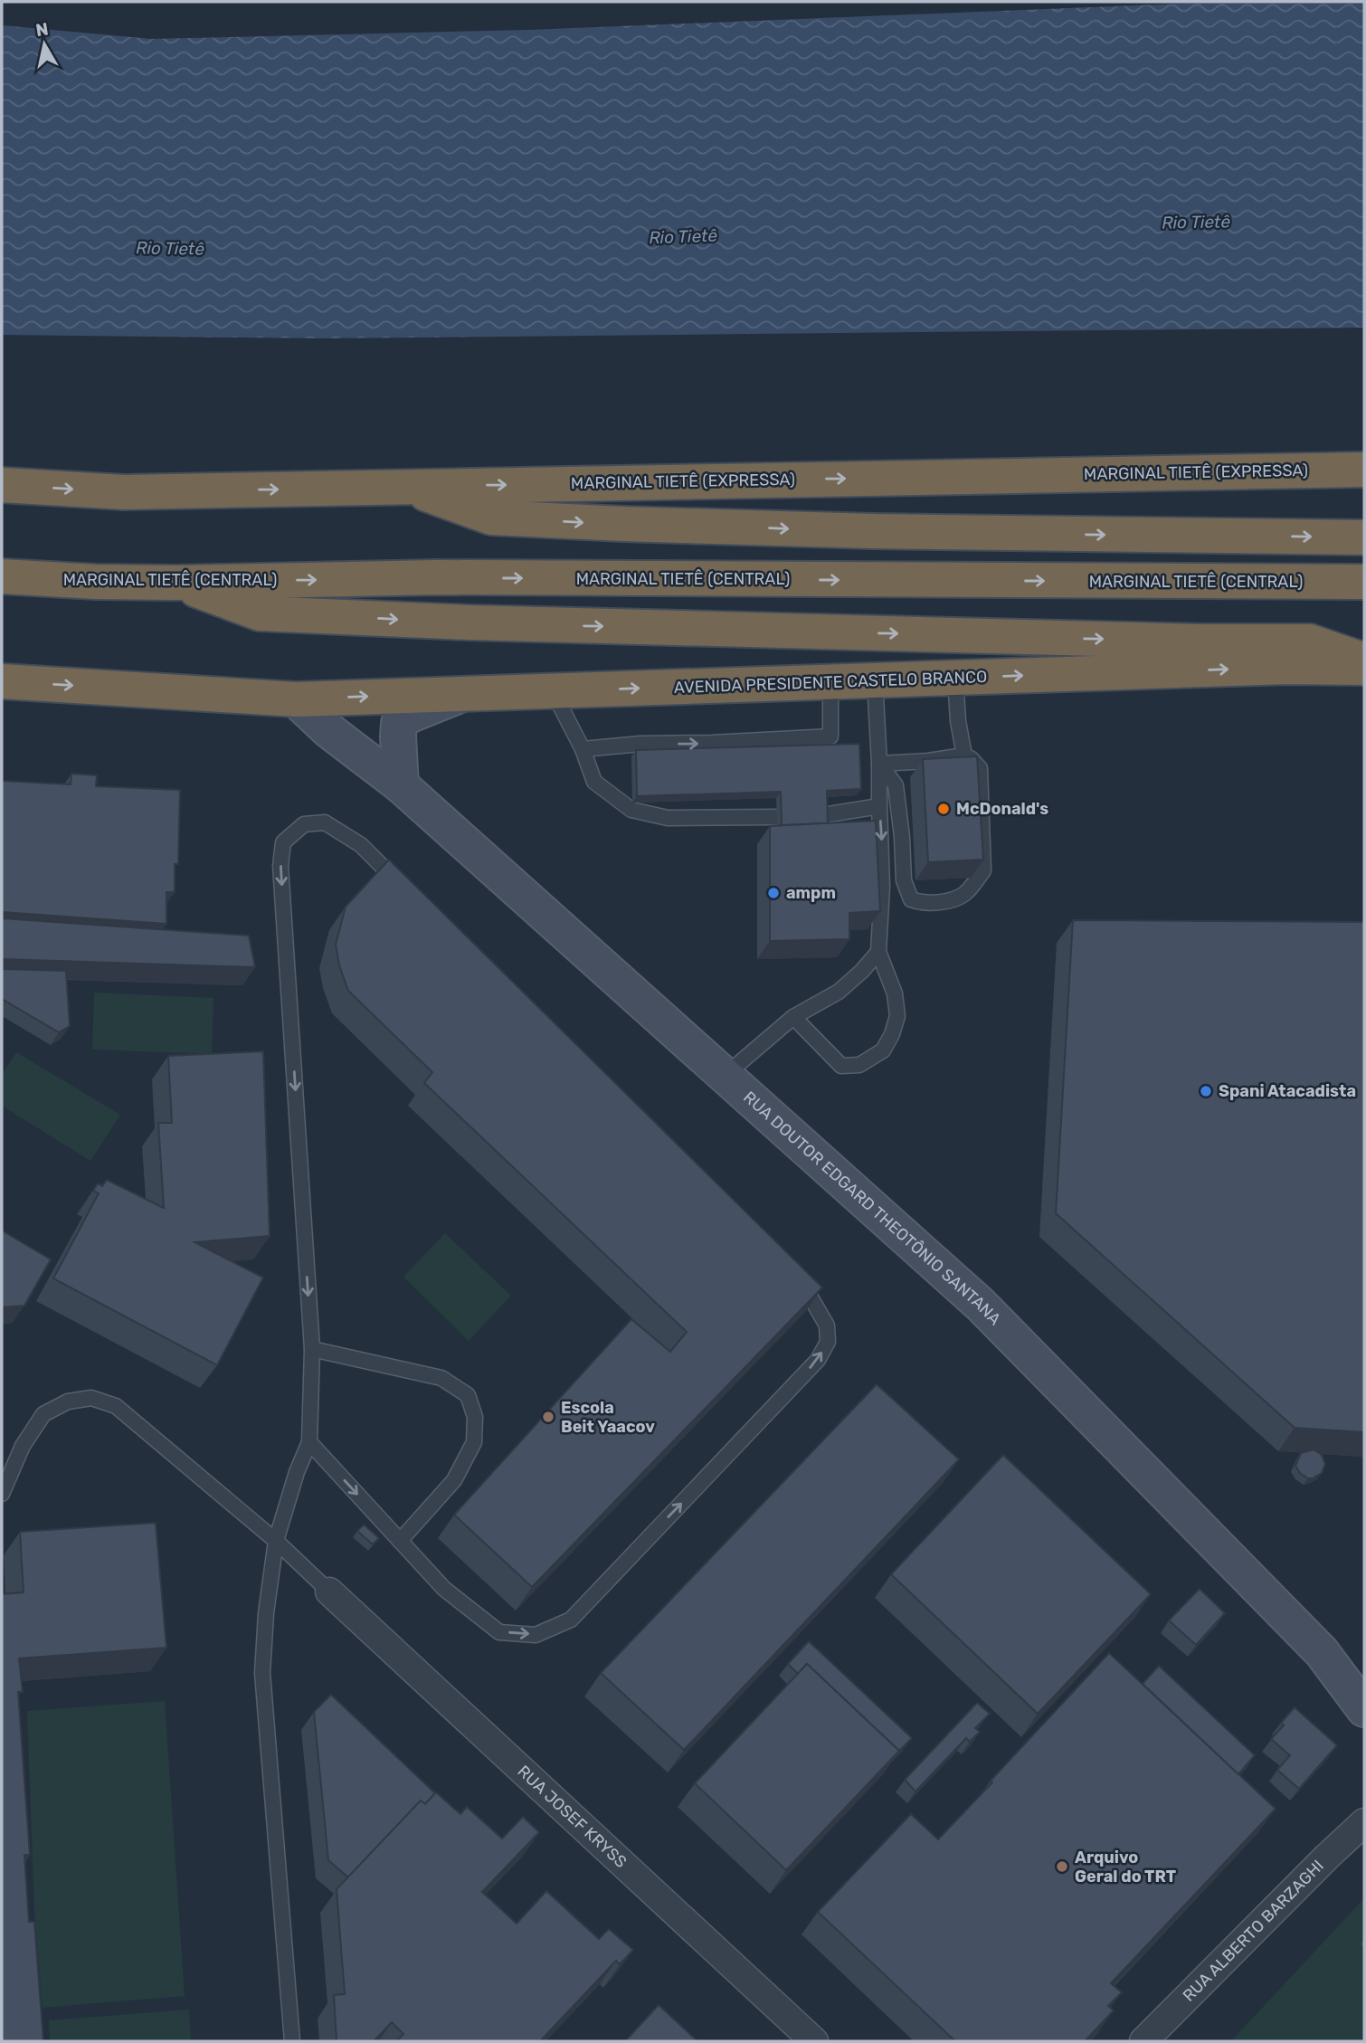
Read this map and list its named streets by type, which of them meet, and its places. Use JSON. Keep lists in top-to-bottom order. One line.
{"streets":{"highway":["MARGINAL TIETÊ (EXPRESSA)","MARGINAL TIETÊ (CENTRAL)","AVENIDA PRESIDENTE CASTELO BRANCO"],"street":["RUA DOUTOR EDGARD THEOTÔNIO SANTANA","RUA JOSEF KRYSS","RUA ALBERTO BARZAGHI"]},"crossings":[["AVENIDA PRESIDENTE CASTELO BRANCO","RUA DOUTOR EDGARD THEOTÔNIO SANTANA"]],"water":["Rio Tietê"],"places":["McDonald's","ampm","Spani Atacadista","Escola Beit Yaacov","Arquivo Geral do TRT"],"north":"top"}
